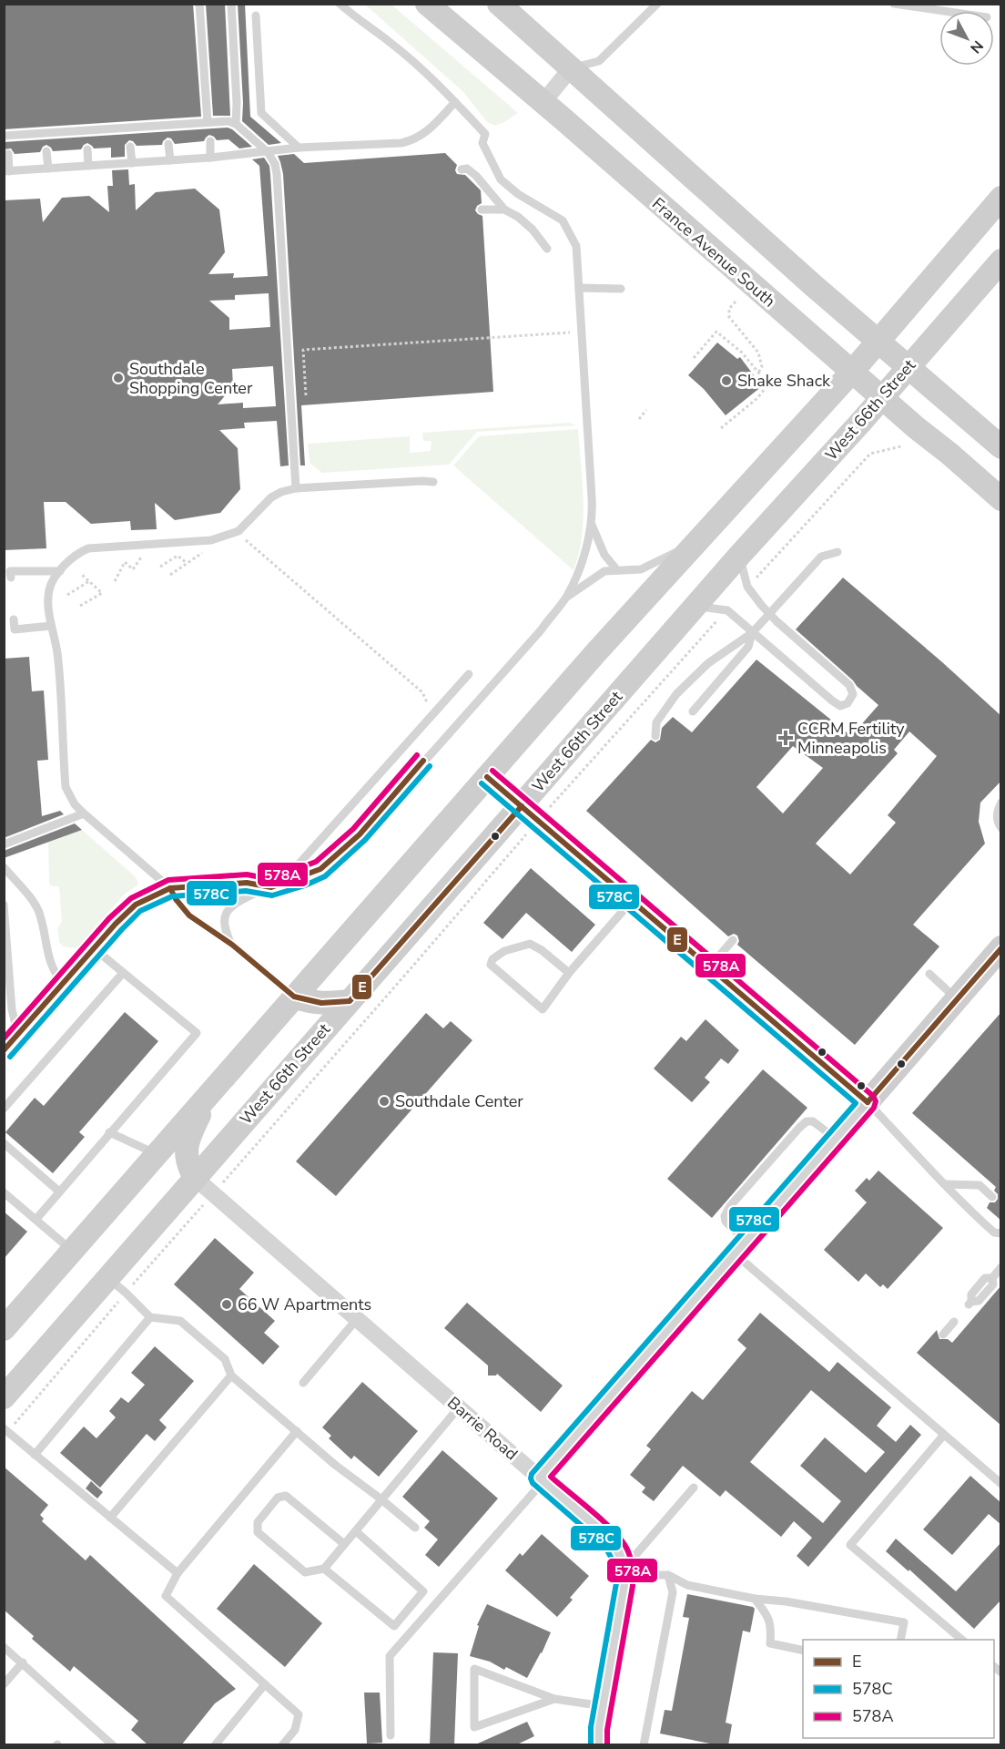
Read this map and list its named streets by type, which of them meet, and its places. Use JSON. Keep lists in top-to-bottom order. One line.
{"streets":{"main road":["France Avenue South","West 66th Street"],"street":["Barrie Road"]},"crossings":[["France Avenue South","West 66th Street"],["West 66th Street","Barrie Road"]],"places":{"other":["Southdale Shopping Center","Shake Shack","Southdale Center","66 W Apartments"],"health":["CCRM Fertility Minneapolis"]},"lines":["transit line 578A","transit line E","transit line 578C"],"legend":["E","578C","578A"],"north":"bottom right"}
